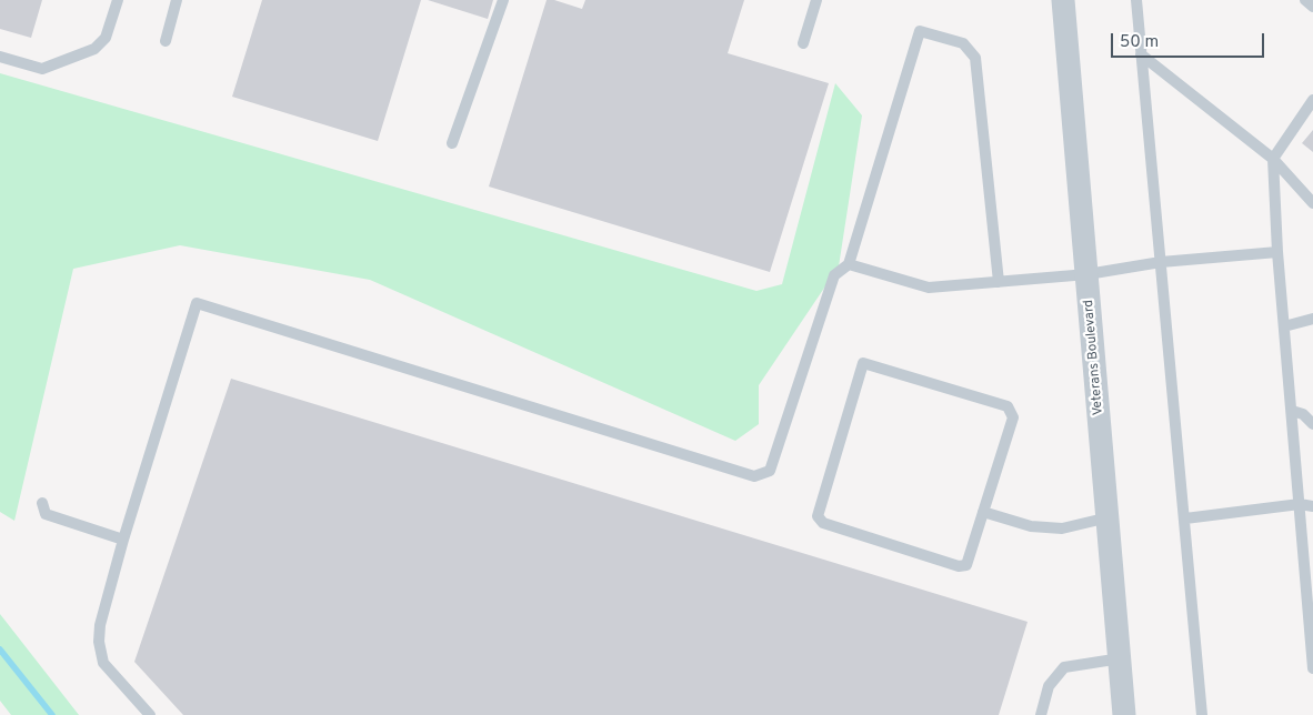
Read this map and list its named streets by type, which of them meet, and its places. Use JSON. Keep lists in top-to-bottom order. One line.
{"streets":{"street":["Veterans Boulevard"]},"scale_bar":"50 m"}
